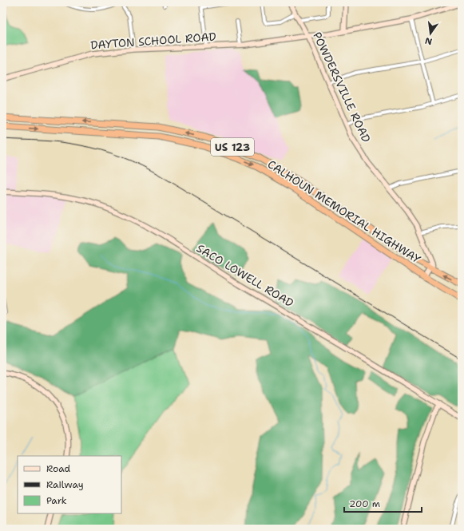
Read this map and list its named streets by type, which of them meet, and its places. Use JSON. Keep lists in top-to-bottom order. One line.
{"streets":{"highway":["US 123","CALHOUN MEMORIAL HIGHWAY"],"street":["DAYTON SCHOOL ROAD","POWDERSVILLE ROAD","SACO LOWELL ROAD"]},"crossings":[["DAYTON SCHOOL ROAD","POWDERSVILLE ROAD"],["POWDERSVILLE ROAD","CALHOUN MEMORIAL HIGHWAY"]],"legend":["Road","Railway","Park"],"scale_bar":"200 m","north":"bottom"}
